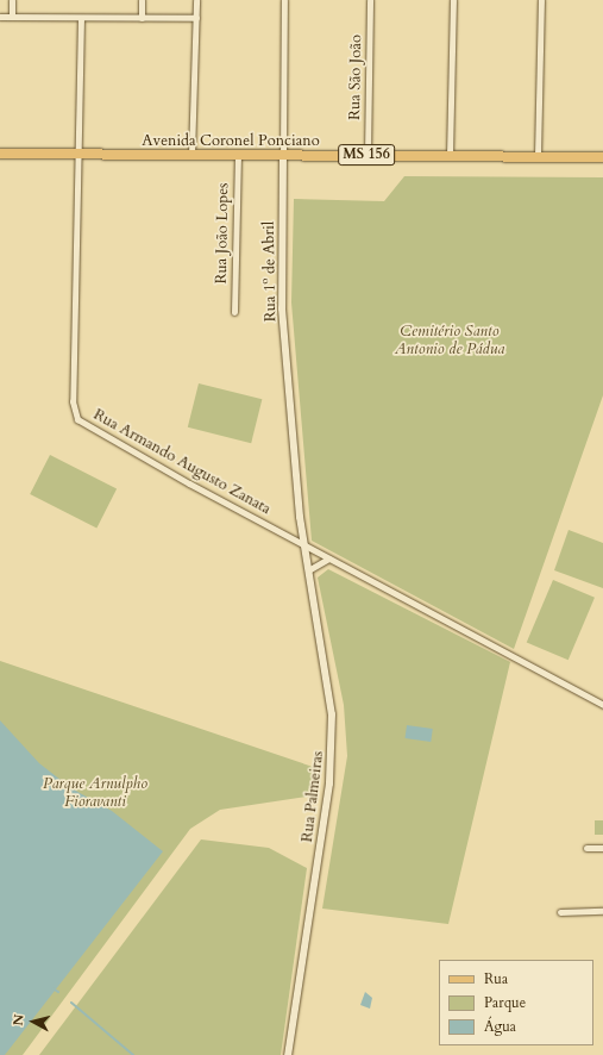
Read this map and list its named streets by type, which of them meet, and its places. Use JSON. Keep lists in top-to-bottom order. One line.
{"streets":{"main road":["Avenida Coronel Ponciano","MS 156"],"street":["Rua São João","Rua João Lopes","Rua 1º de Abril","Rua Armando Augusto Zanata","Rua Palmeiras"]},"crossings":[["Rua São João","Avenida Coronel Ponciano"],["Avenida Coronel Ponciano","Rua João Lopes"],["Avenida Coronel Ponciano","Rua 1º de Abril"],["Avenida Coronel Ponciano","Rua Armando Augusto Zanata"],["Rua 1º de Abril","Rua Armando Augusto Zanata"],["Rua 1º de Abril","Rua Palmeiras"],["Rua Armando Augusto Zanata","Rua Palmeiras"]],"parks":["Cemitério Santo Antonio de Pádua","Parque Arnulpho Fioravanti"],"legend":["Rua","Parque","Água"],"north":"left"}
